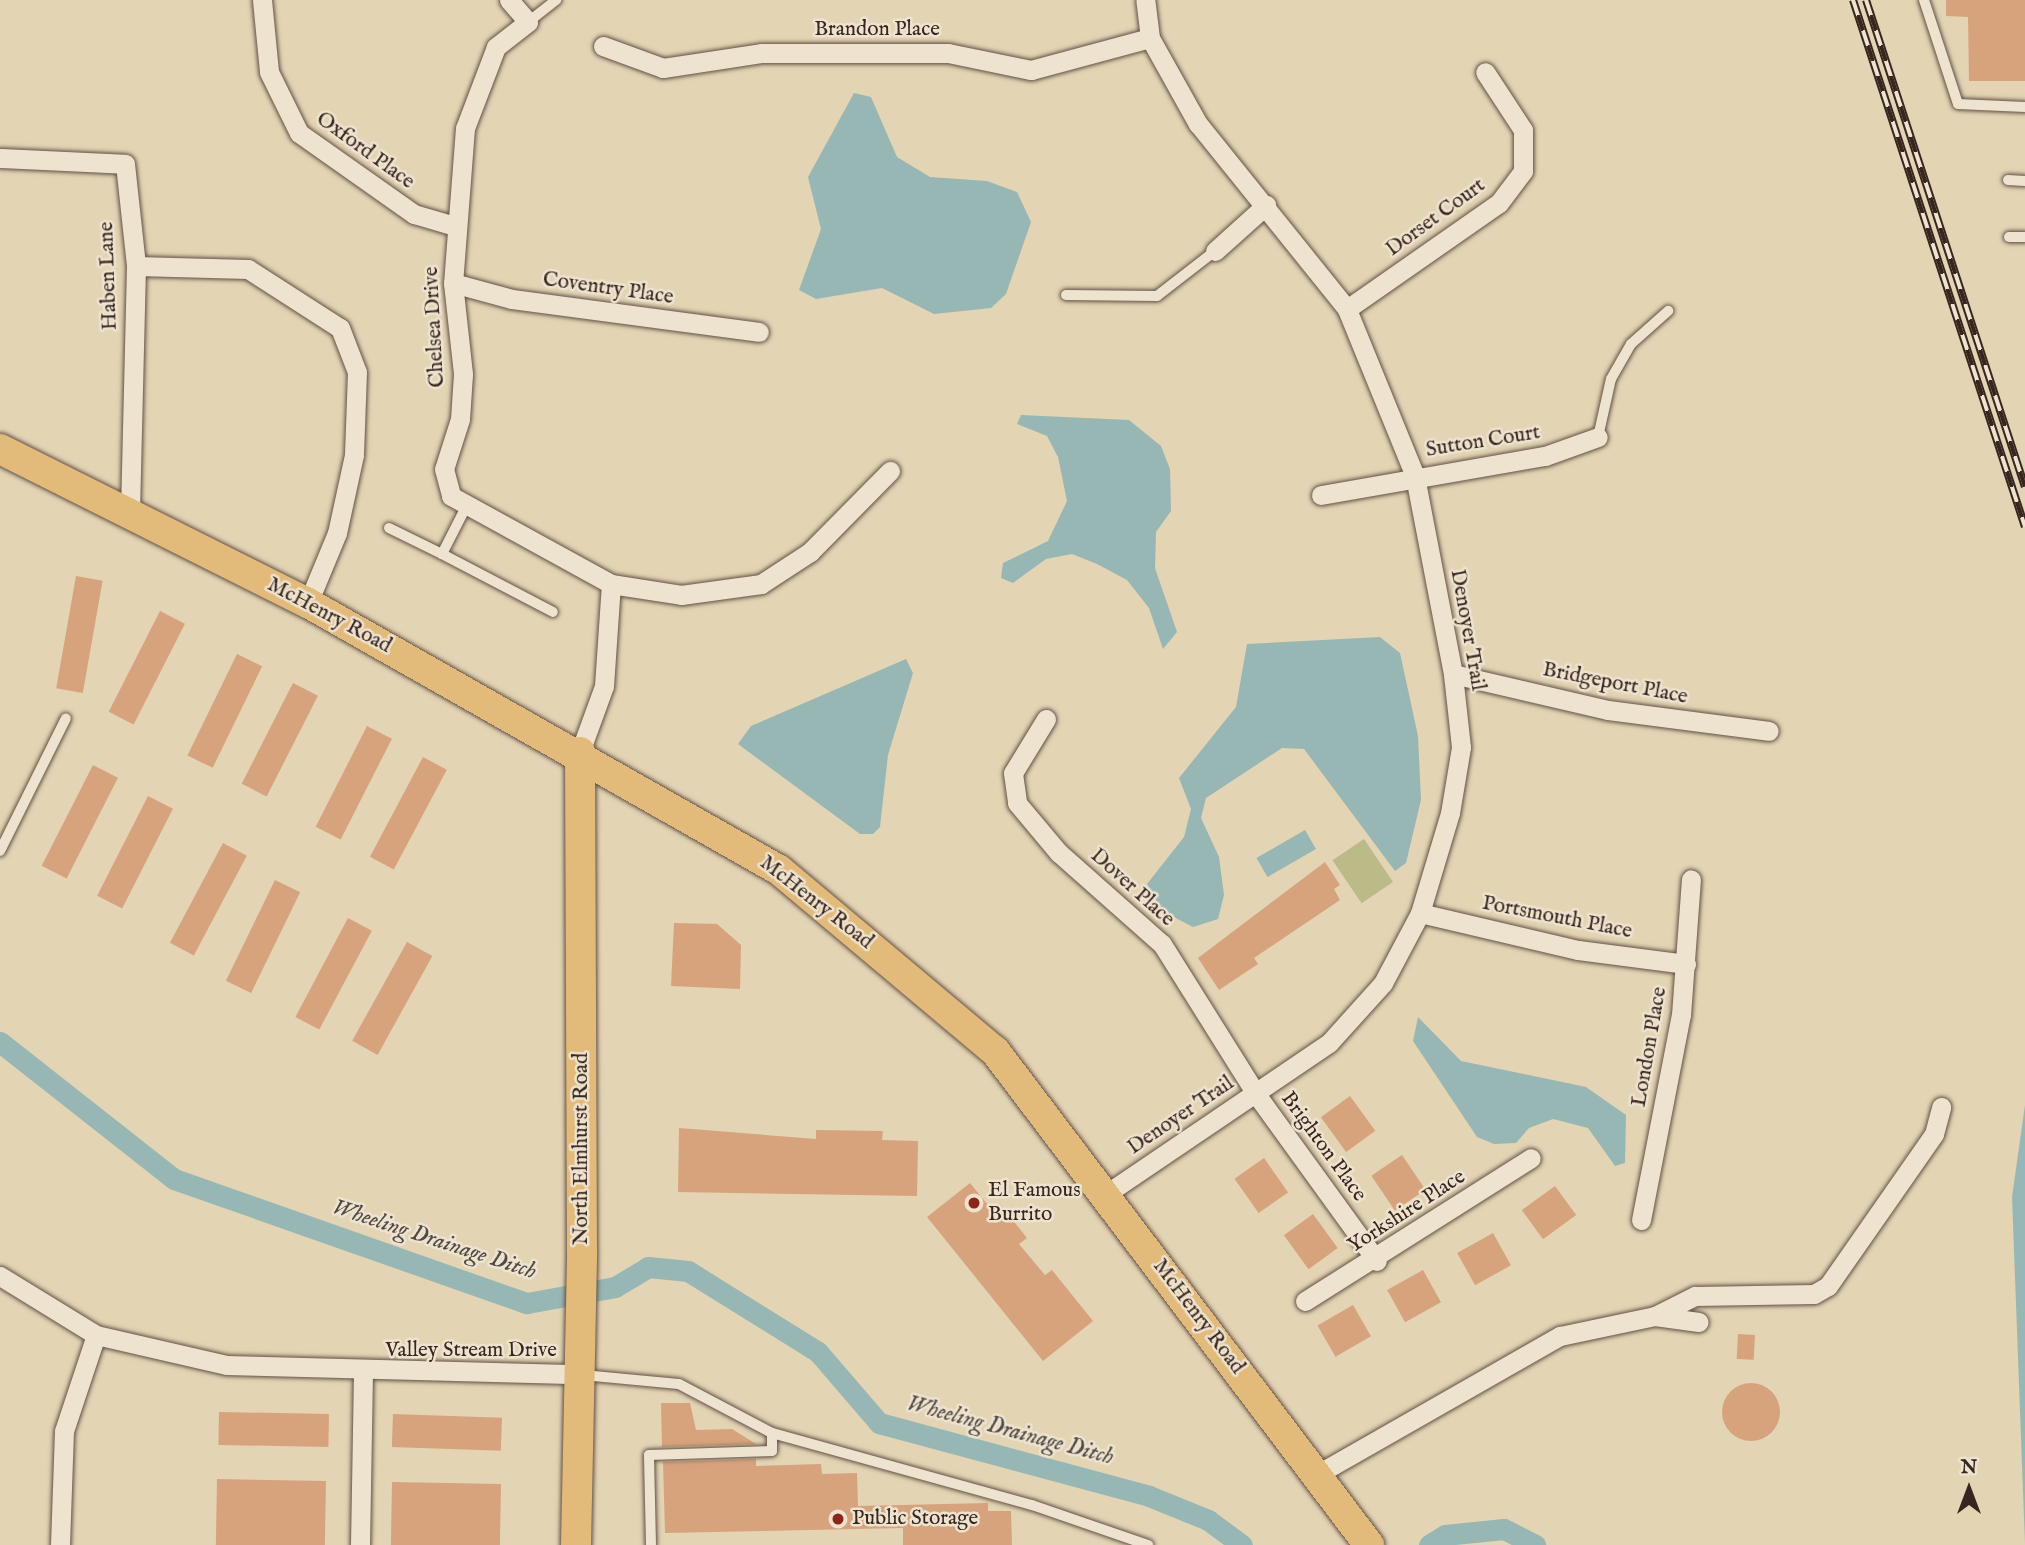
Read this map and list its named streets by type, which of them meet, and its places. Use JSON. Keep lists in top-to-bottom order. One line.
{"streets":{"main road":["McHenry Road","North Elmhurst Road"],"street":["Brandon Place","Oxford Place","Dorset Court","Haben Lane","Coventry Place","Chelsea Drive","Sutton Court","Denoyer Trail","Bridgeport Place","Dover Place","Portsmouth Place","London Place","Brighton Place","Yorkshire Place","Valley Stream Drive"]},"crossings":[["Brandon Place","Denoyer Trail"],["Oxford Place","Chelsea Drive"],["Dorset Court","Denoyer Trail"],["Haben Lane","McHenry Road"],["Coventry Place","Chelsea Drive"],["Sutton Court","Denoyer Trail"],["McHenry Road","Denoyer Trail"],["McHenry Road","North Elmhurst Road"],["Denoyer Trail","Bridgeport Place"],["Denoyer Trail","Dover Place"],["Denoyer Trail","Portsmouth Place"],["Denoyer Trail","Brighton Place"],["Dover Place","Brighton Place"],["Portsmouth Place","London Place"],["Brighton Place","Yorkshire Place"],["North Elmhurst Road","Valley Stream Drive"]],"water":["Wheeling Drainage Ditch"],"places":["El Famous Burrito","Public Storage"],"north":"top"}
